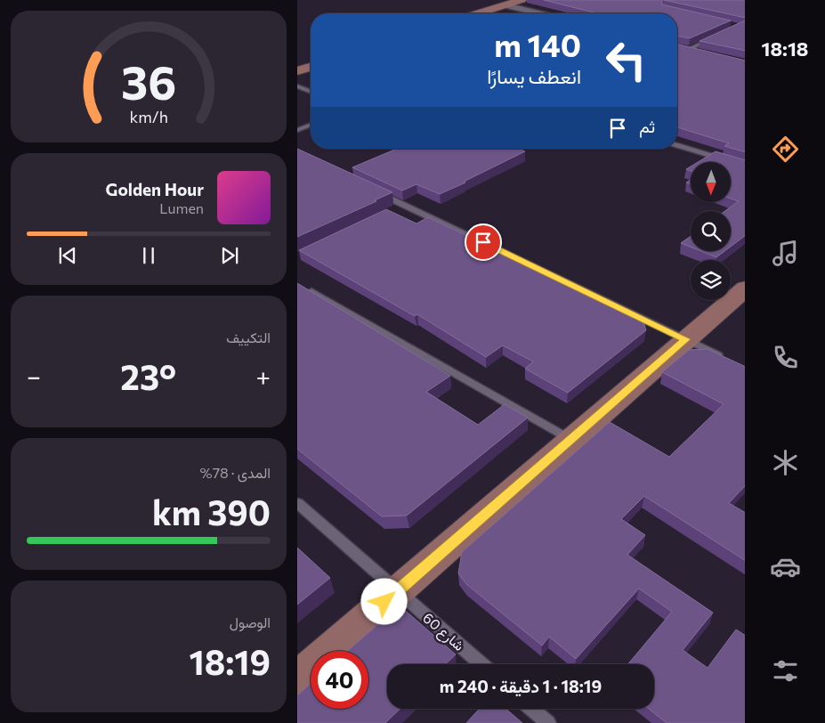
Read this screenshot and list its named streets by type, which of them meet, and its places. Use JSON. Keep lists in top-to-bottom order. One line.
{"streets":{"lane":["شارع 60"]},"north":"bottom","page":{"tabs":"18:18","turn":["140 m","انعطف يسارًا"],"then":"ثم","song":["Golden Hour","Lumen"],"tile":["التكييف",["المدى · 78%","390 km"],["الوصول","18:19"]],"heat":["−","23°","+"],"limit":"40","trip":"18:19 · 1 دقيقة · 240 m","gauge":["36","km/h"]}}
